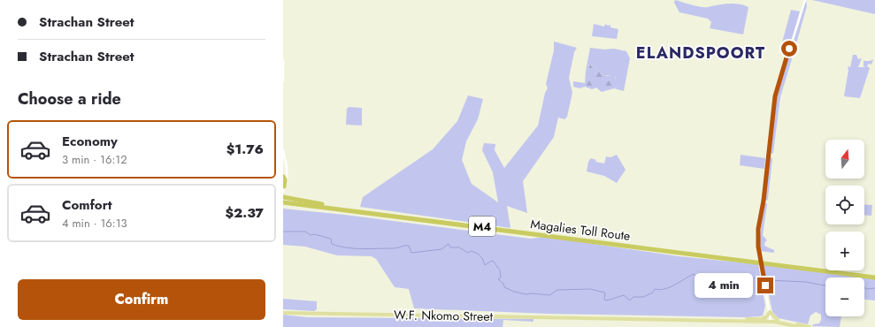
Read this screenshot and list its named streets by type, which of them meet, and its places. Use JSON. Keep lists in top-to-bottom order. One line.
{"streets":{"highway":["M4","Magalies Toll Route"],"main road":["W.F. Nkomo Street"]},"districts":["ELANDSPOORT"],"north":"top","page":{"banner":["Strachan Street","Strachan Street"],"heading":"Choose a ride","list":[{"name":"Economy","note":"3 min · 16:12","value":"$1.76"},{"name":"Comfort","note":"4 min · 16:13","value":"$2.37"}],"map_buttons":["+","−"],"buttons":"Confirm","bubble":"4 min"}}
